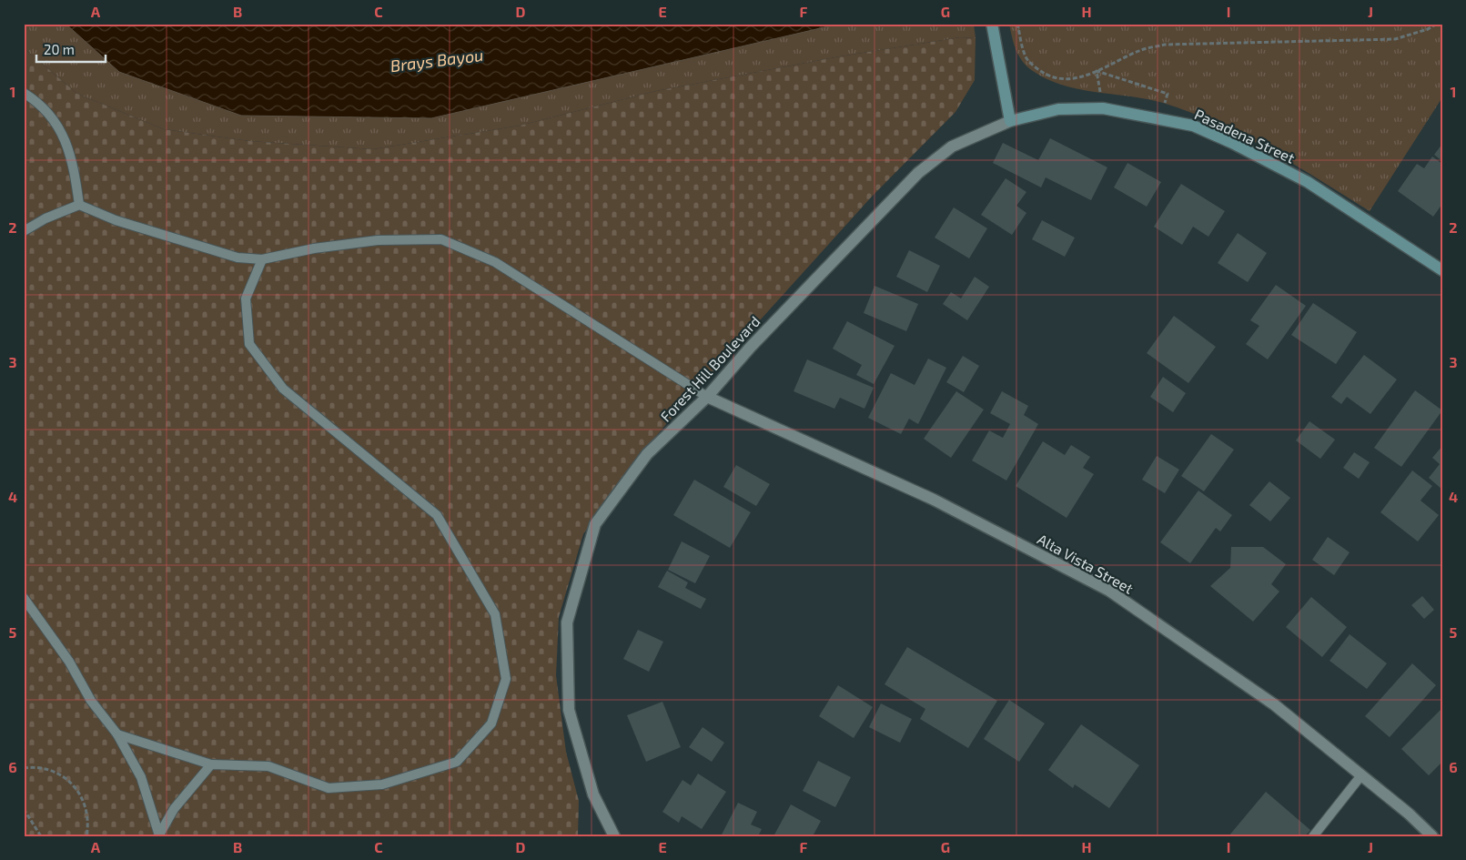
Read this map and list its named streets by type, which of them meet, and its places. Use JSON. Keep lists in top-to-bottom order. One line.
{"streets":{"street":["Pasadena Street","Forest Hill Boulevard","Alta Vista Street"]},"crossings":[["Pasadena Street","Forest Hill Boulevard"],["Forest Hill Boulevard","Alta Vista Street"]],"water":["Brays Bayou"],"scale_bar":"20 m","grid":{"columns":["A","B","C","D","E","F","G","H","I","J"],"rows":["1","2","3","4","5","6"]}}
